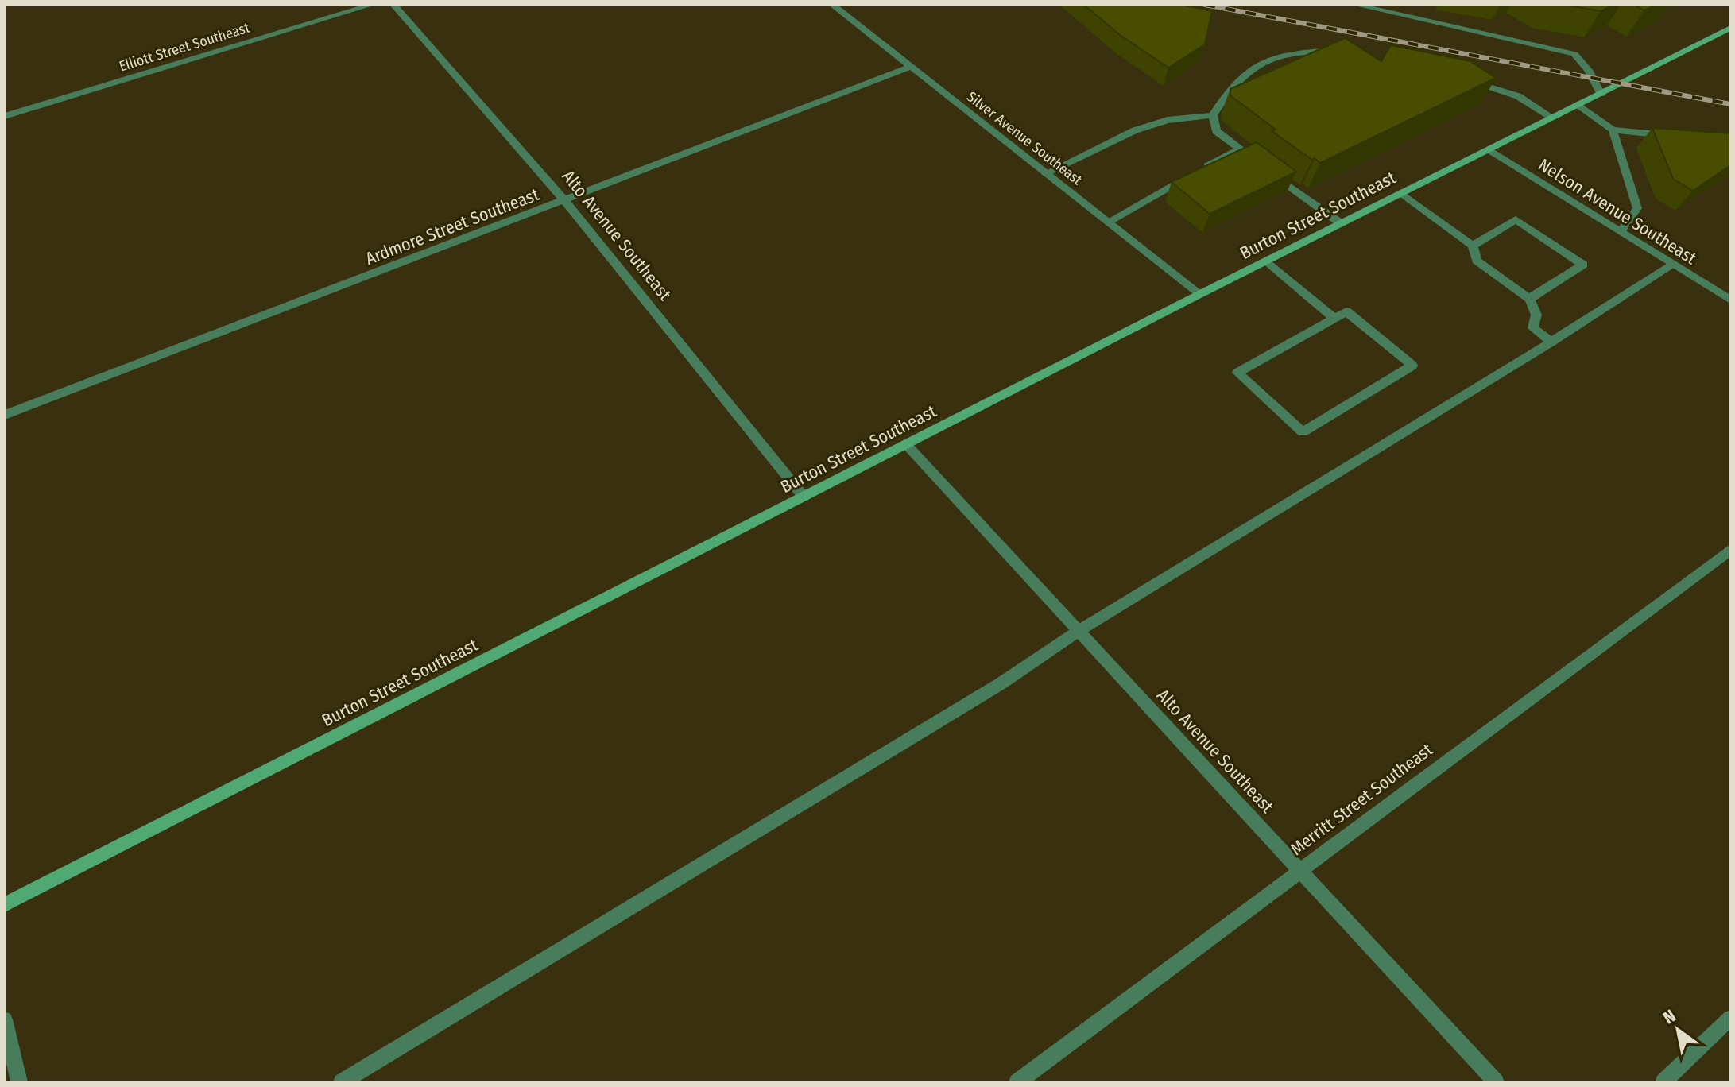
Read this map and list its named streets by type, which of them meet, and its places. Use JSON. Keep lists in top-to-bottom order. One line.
{"streets":{"main road":["Burton Street Southeast"],"street":["Elliott Street Southeast","Silver Avenue Southeast","Nelson Avenue Southeast","Ardmore Street Southeast","Alto Avenue Southeast","Merritt Street Southeast"]},"crossings":[["Silver Avenue Southeast","Burton Street Southeast"],["Silver Avenue Southeast","Ardmore Street Southeast"],["Nelson Avenue Southeast","Burton Street Southeast"],["Burton Street Southeast","Alto Avenue Southeast"],["Ardmore Street Southeast","Alto Avenue Southeast"],["Alto Avenue Southeast","Merritt Street Southeast"]],"north":"top left"}
